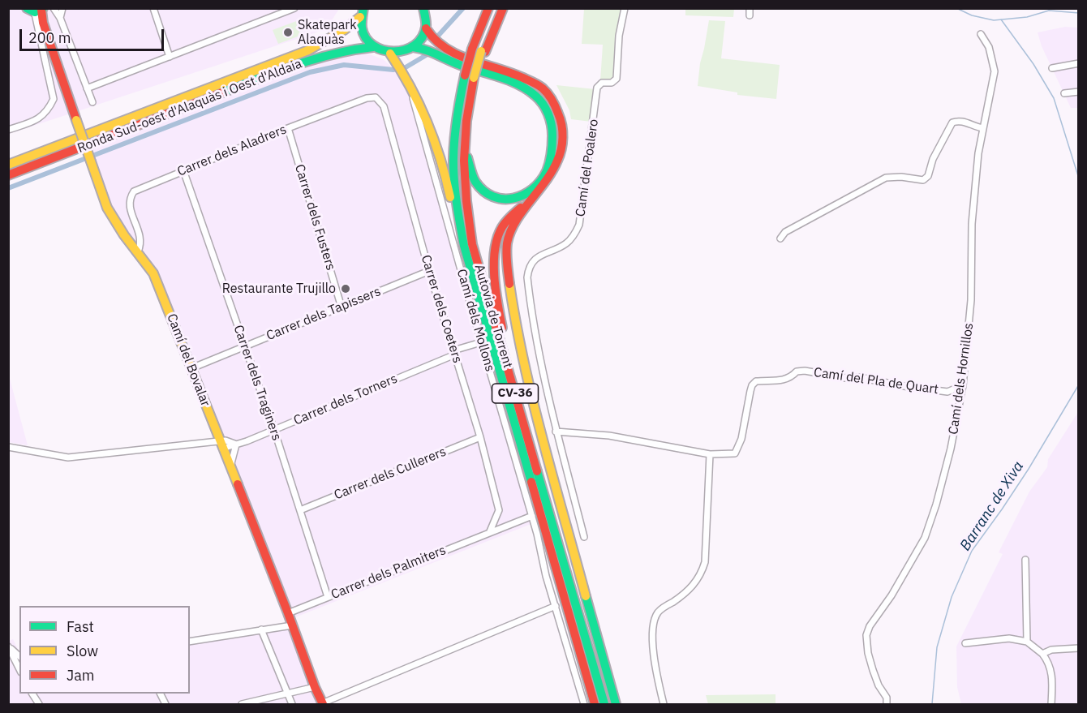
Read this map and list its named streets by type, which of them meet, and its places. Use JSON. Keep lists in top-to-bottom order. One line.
{"streets":{"main road":["Ronda Sud-oest d'Alaquàs i Oest d'Aldaia","Autovia de Torrent","Camí del Bovalar","CV-36"],"street":["Carrer dels Aladrers","Camí del Poalero","Carrer dels Fusters","Carrer dels Coeters","Carrer dels Tapissers","Camí dels Mollons","Camí dels Hornillos","Camí del Pla de Quart","Carrer dels Traginers","Carrer dels Torners","Carrer dels Cullerers","Carrer dels Palmiters"]},"crossings":[["Carrer dels Aladrers","Carrer dels Fusters"],["Carrer dels Aladrers","Carrer dels Coeters"],["Carrer dels Aladrers","Camí del Bovalar"],["Carrer dels Aladrers","Carrer dels Traginers"],["Camí del Poalero","Camí del Pla de Quart"],["Carrer dels Fusters","Carrer dels Tapissers"],["Carrer dels Coeters","Carrer dels Tapissers"],["Carrer dels Coeters","Carrer dels Torners"],["Carrer dels Coeters","Carrer dels Cullerers"],["Carrer dels Coeters","Carrer dels Palmiters"],["Carrer dels Tapissers","Camí del Bovalar"],["Carrer dels Tapissers","Carrer dels Traginers"],["Camí dels Mollons","Carrer dels Torners"],["Camí dels Mollons","Carrer dels Palmiters"],["Camí del Bovalar","Carrer dels Palmiters"],["Camí dels Hornillos","Camí del Pla de Quart"],["Carrer dels Traginers","Carrer dels Torners"],["Carrer dels Traginers","Carrer dels Cullerers"],["Carrer dels Traginers","Carrer dels Palmiters"]],"water":["Barranc de Xiva"],"places":["Skatepark Alaquàs","Restaurante Trujillo"],"legend":["Fast","Slow","Jam"],"scale_bar":"200 m"}
